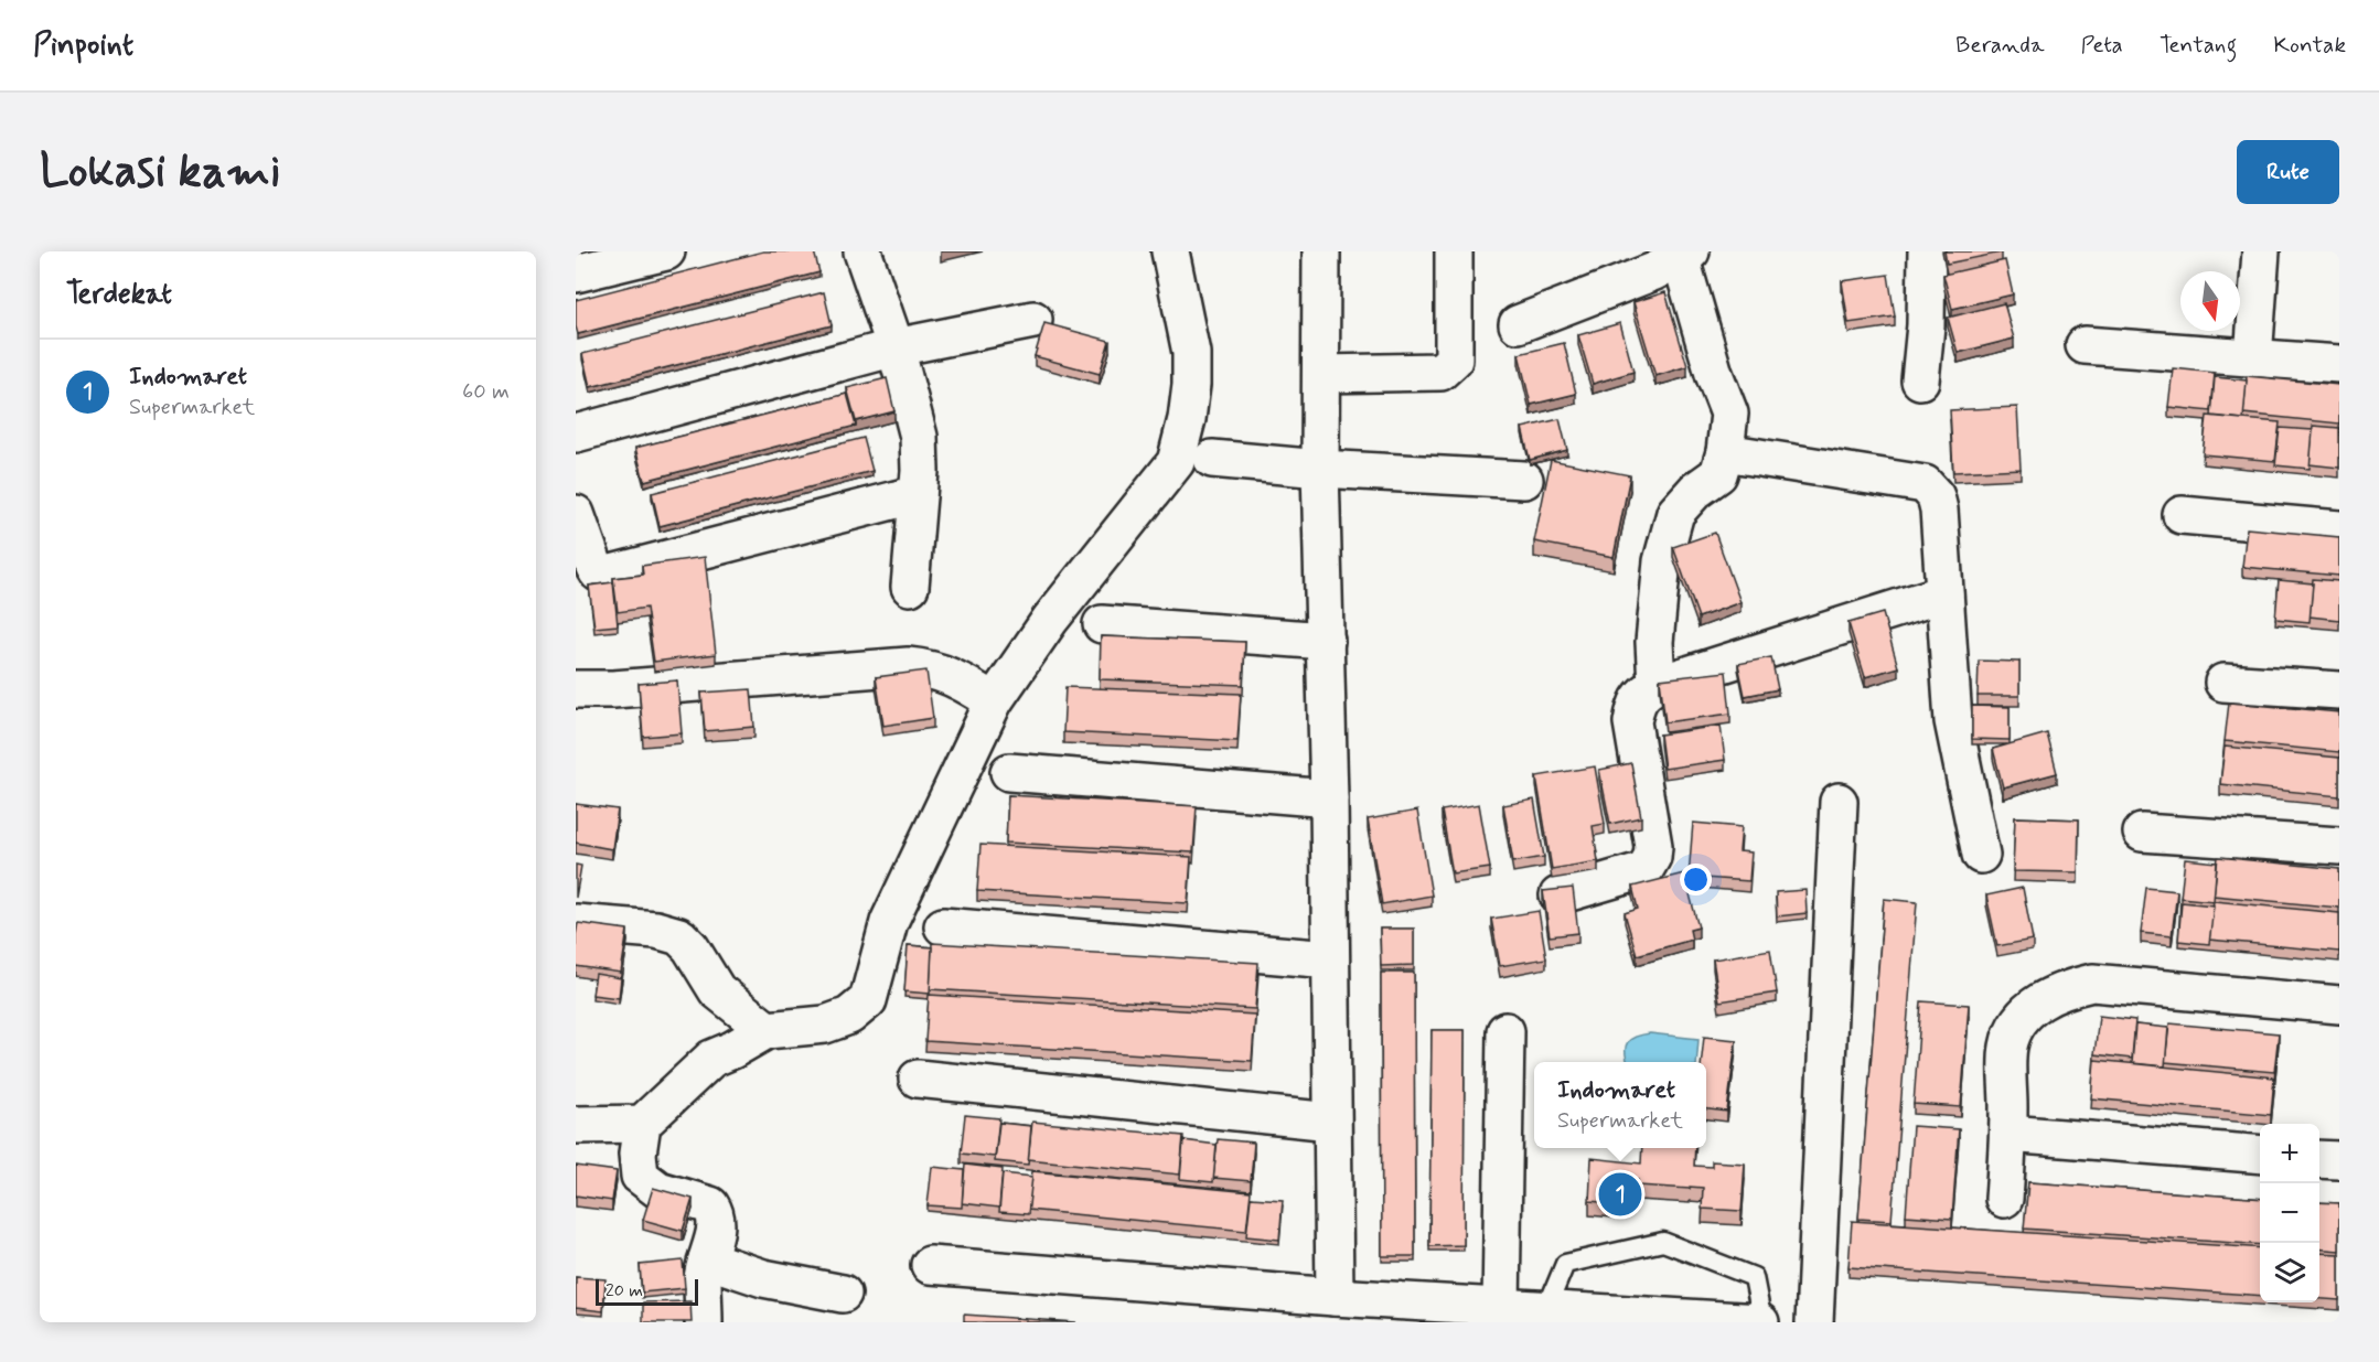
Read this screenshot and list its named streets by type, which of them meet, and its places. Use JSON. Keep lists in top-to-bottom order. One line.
{"scale_bar":"20 m","north":"bottom","page":{"header":"Pinpoint","nav":["Beranda","Peta","Tentang","Kontak"],"buttons":"Rute","title":"Lokasi kami","heading":"Terdekat","list":[{"mark":"1","name":"Indomaret","note":"Supermarket","value":"60 m"}],"popup":["Indomaret","Supermarket"],"map_buttons":["+","−"],"pins":"1","scale":"20 m"}}
